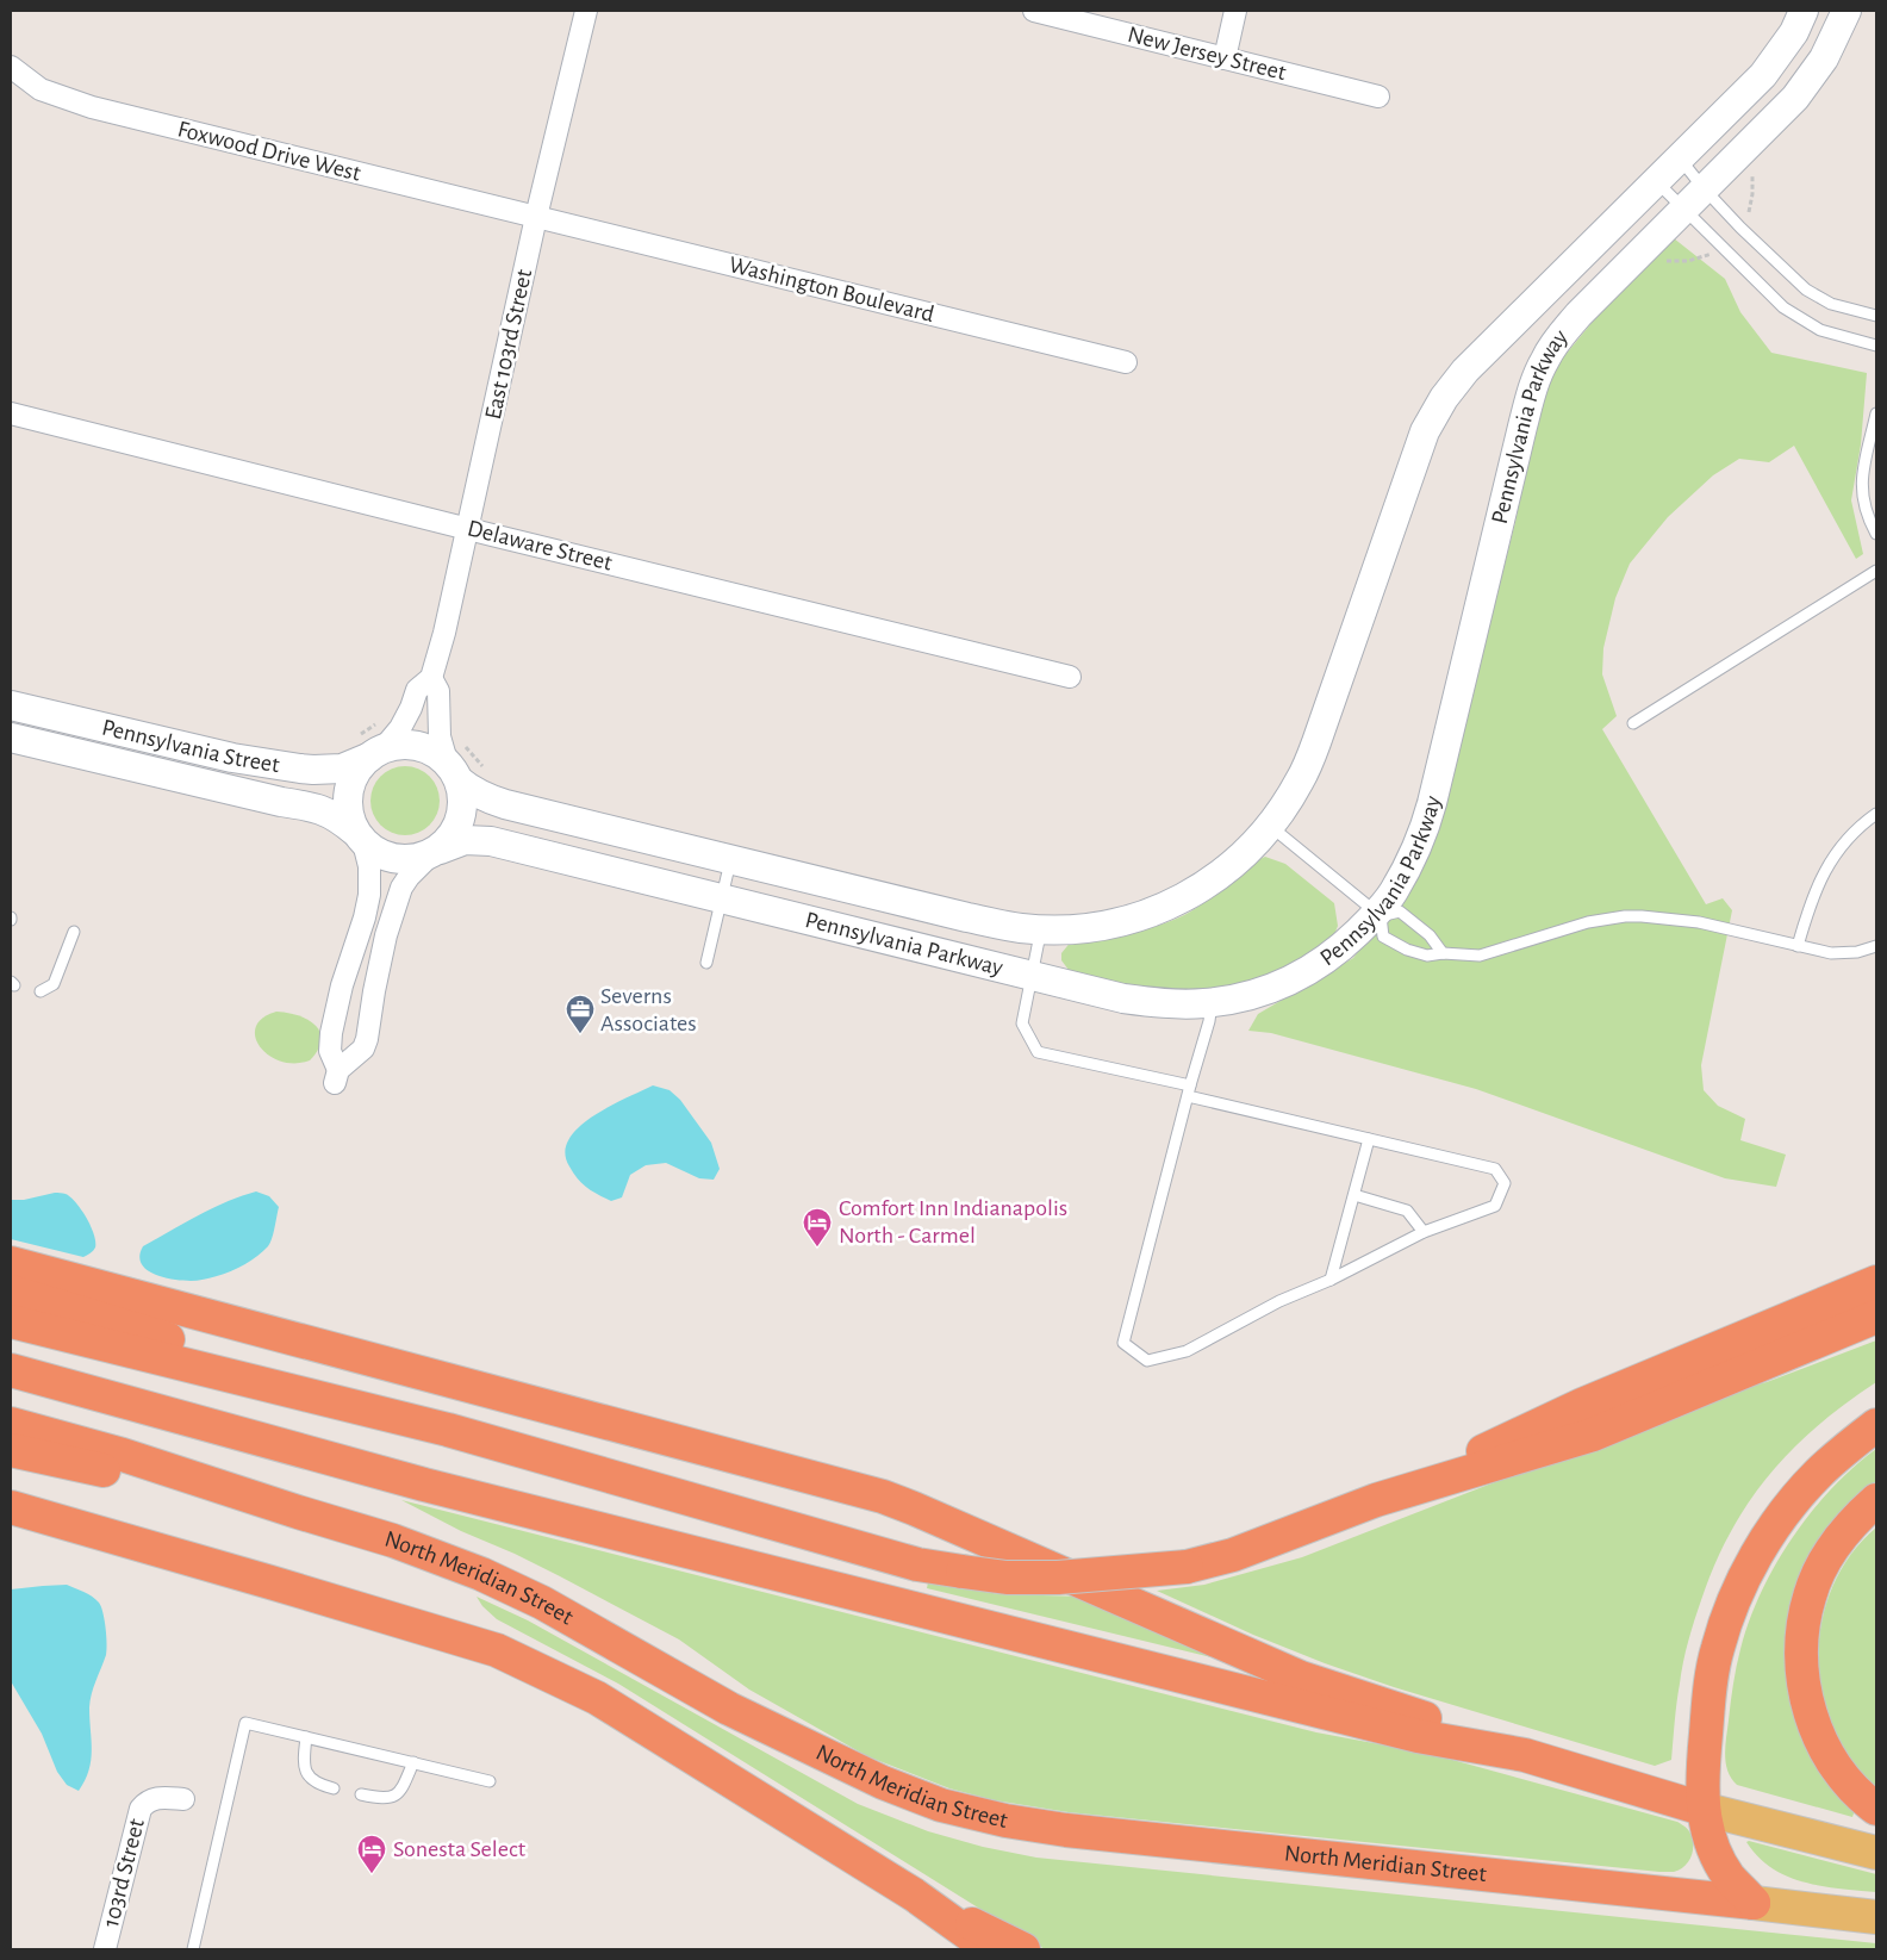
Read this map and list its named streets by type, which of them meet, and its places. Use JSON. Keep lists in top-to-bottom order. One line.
{"streets":{"highway":["North Meridian Street"],"main road":["Pennsylvania Parkway","Pennsylvania Street"],"street":["New Jersey Street","Foxwood Drive West","Washington Boulevard","East 103rd Street","Delaware Street","103rd Street"]},"crossings":[["Foxwood Drive West","Washington Boulevard"],["Foxwood Drive West","East 103rd Street"],["Washington Boulevard","East 103rd Street"],["East 103rd Street","Pennsylvania Parkway"],["East 103rd Street","Delaware Street"],["East 103rd Street","Pennsylvania Street"],["Pennsylvania Parkway","Pennsylvania Street"]],"places":{"office":["Severns Associates"],"hotel":["Comfort Inn Indianapolis North - Carmel","Sonesta Select"]}}
